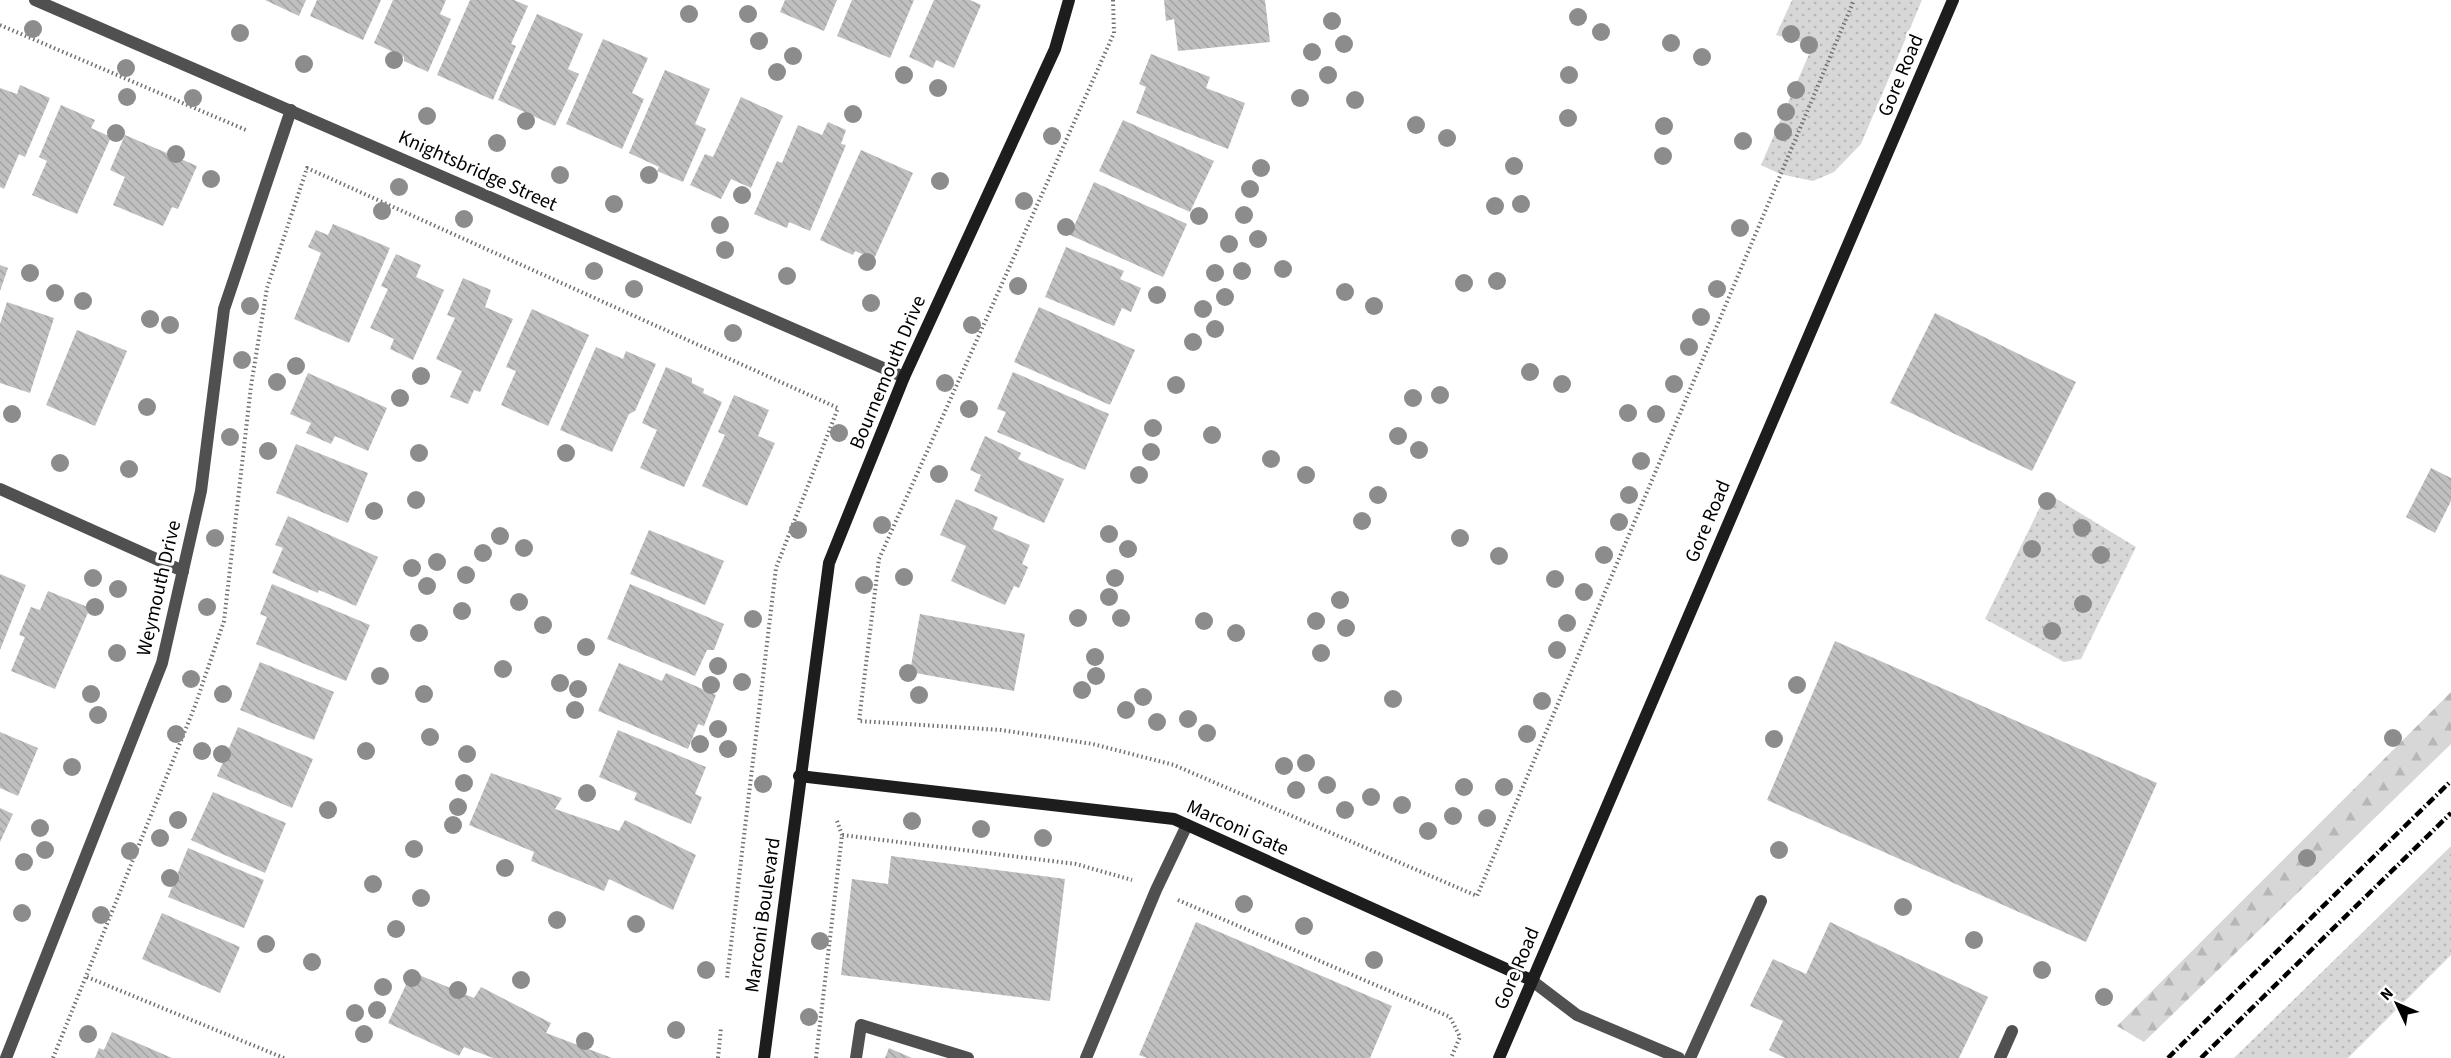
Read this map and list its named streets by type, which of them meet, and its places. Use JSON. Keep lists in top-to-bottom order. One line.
{"streets":{"street":["Gore Road","Knightsbridge Street","Bournemouth Drive","Weymouth Drive","Marconi Gate","Marconi Boulevard"]},"crossings":[["Gore Road","Marconi Gate"],["Knightsbridge Street","Bournemouth Drive"],["Knightsbridge Street","Weymouth Drive"],["Bournemouth Drive","Marconi Gate"],["Bournemouth Drive","Marconi Boulevard"],["Marconi Gate","Marconi Boulevard"]],"north":"top left"}
